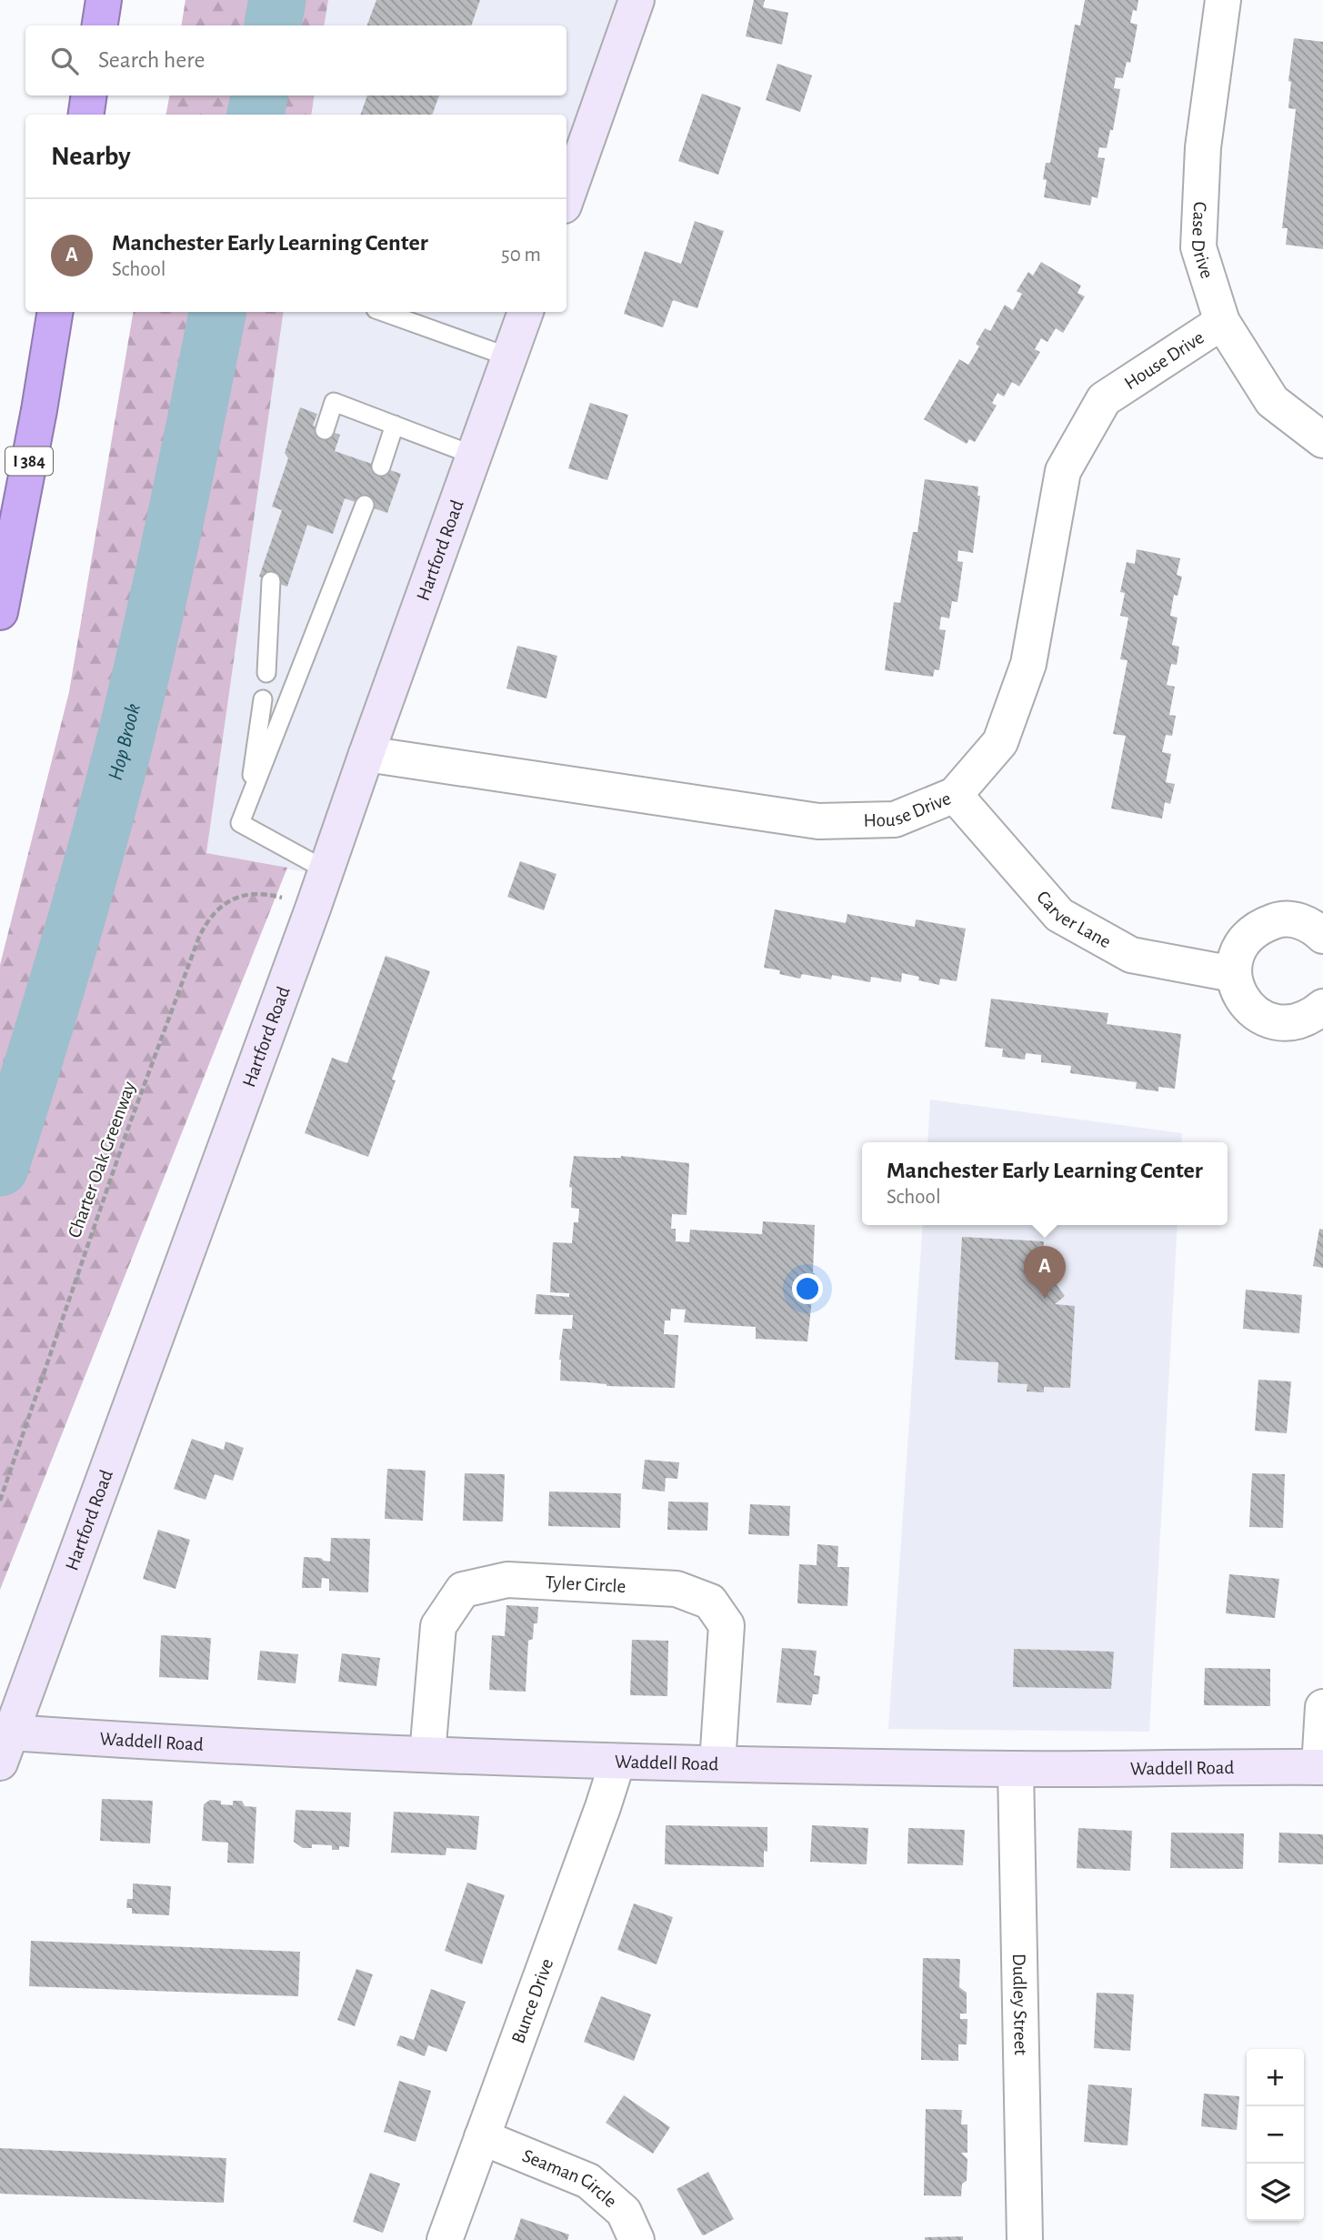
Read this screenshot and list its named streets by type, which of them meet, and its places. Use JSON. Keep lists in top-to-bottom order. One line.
{"streets":{"highway":["I 384"],"main road":["Hartford Road","Waddell Road"],"street":["Case Drive","House Drive","Carver Lane","Tyler Circle","Bunce Drive","Dudley Street","Seaman Circle"],"path":["Charter Oak Greenway"]},"crossings":[["Case Drive","House Drive"],["House Drive","Hartford Road"],["House Drive","Carver Lane"],["Hartford Road","Waddell Road"],["Tyler Circle","Waddell Road"],["Waddell Road","Bunce Drive"],["Waddell Road","Dudley Street"],["Bunce Drive","Seaman Circle"]],"water":["Hop Brook"],"page":{"search":"Search here","heading":"Nearby","list":[{"mark":"A","name":"Manchester Early Learning Center","note":"School","value":"50 m"}],"popup":["Manchester Early Learning Center","School"],"pins":"A","map_buttons":["+","−"]}}
